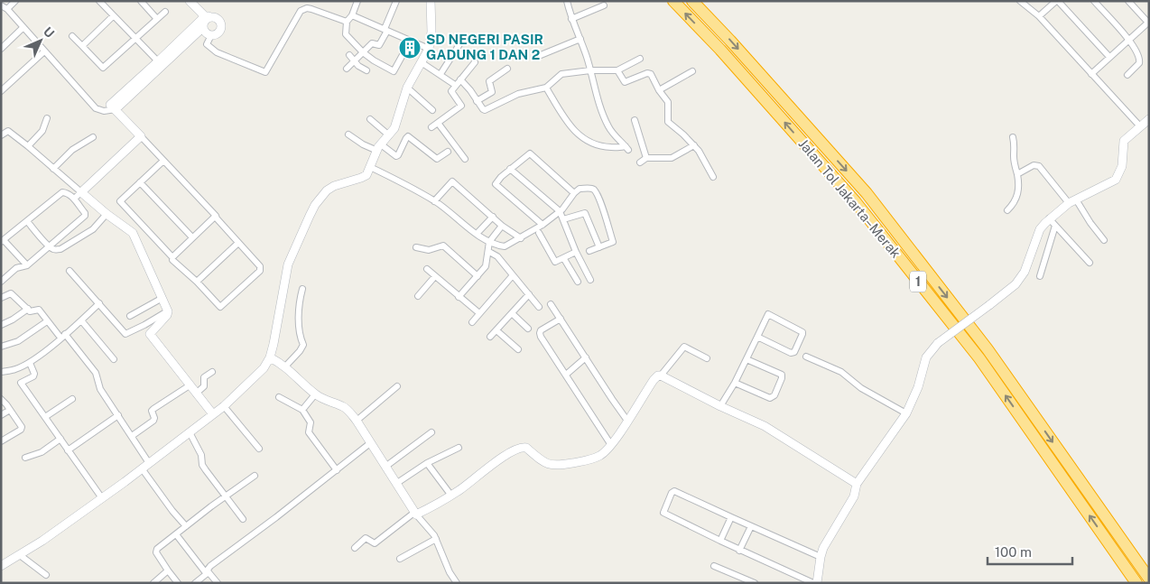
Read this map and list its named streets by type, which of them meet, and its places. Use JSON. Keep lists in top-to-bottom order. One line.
{"streets":{"highway":["Jalan Tol Jakarta–Merak","1"]},"places":{"building":["SD NEGERI PASIR GADUNG 1 DAN 2"]},"scale_bar":"100 m","north":"top right"}
